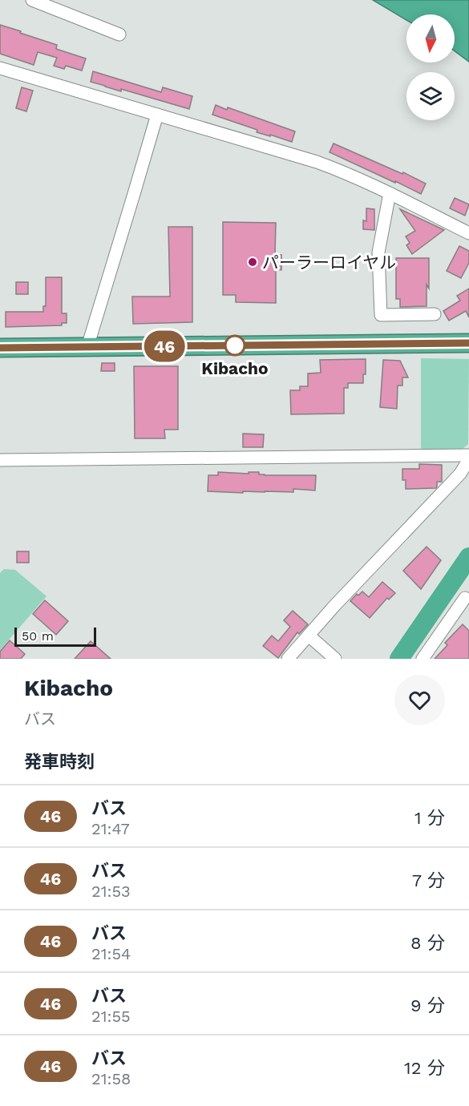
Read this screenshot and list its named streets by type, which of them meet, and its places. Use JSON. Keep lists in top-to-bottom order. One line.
{"places":["パーラーロイヤル","Kibacho"],"lines":["bus line 46"],"scale_bar":"50 m","north":"bottom","page":{"on_map":"46","scale":"50 m","heading":[["Kibacho","バス"],"発車時刻"],"list":[{"mark":"46","name":"バス","note":"21:47","value":"1 分"},{"mark":"46","name":"バス","note":"21:53","value":"7 分"},{"mark":"46","name":"バス","note":"21:54","value":"8 分"},{"mark":"46","name":"バス","note":"21:55","value":"9 分"},{"mark":"46","name":"バス","note":"21:58","value":"12 分"}]}}
